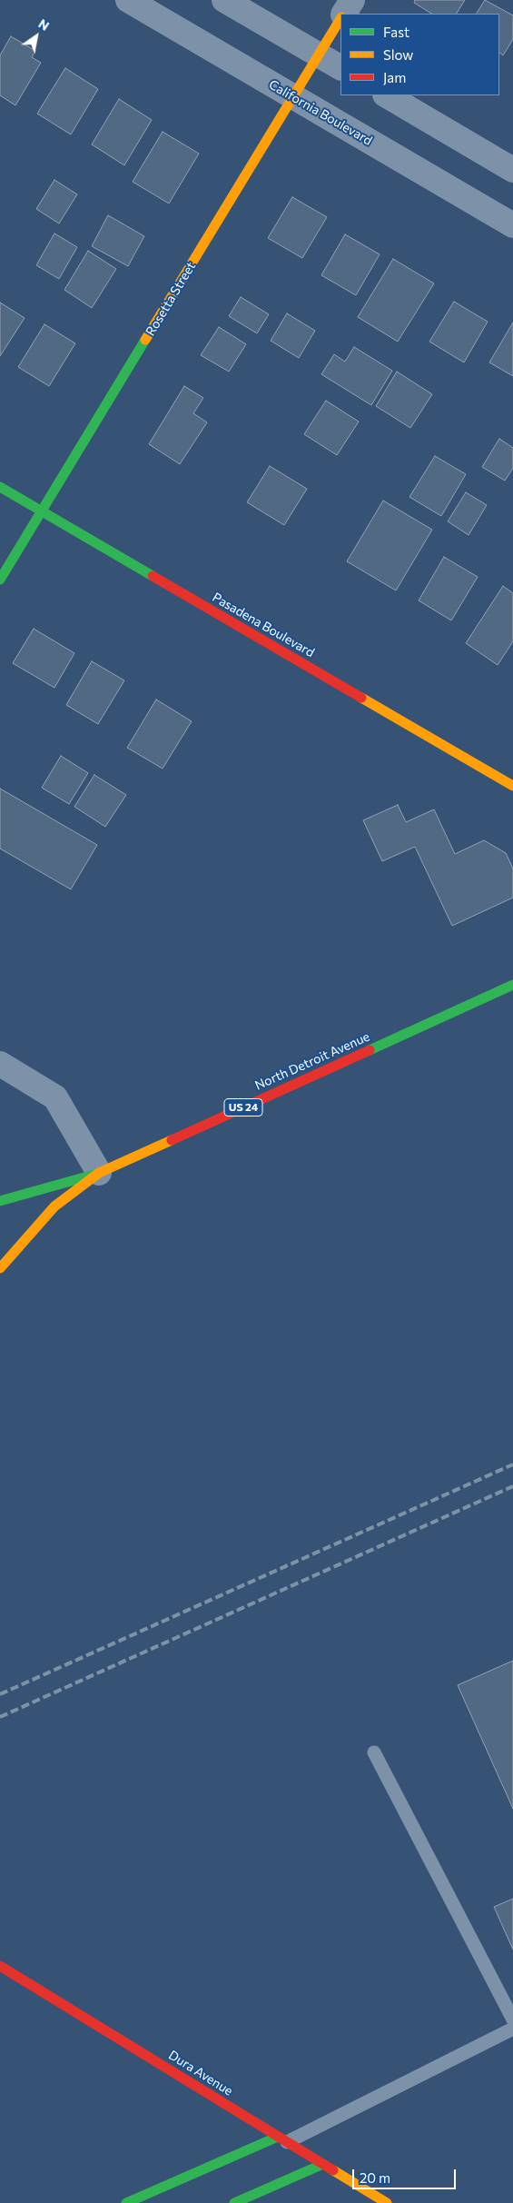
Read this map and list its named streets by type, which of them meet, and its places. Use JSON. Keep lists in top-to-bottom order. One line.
{"streets":{"street":["California Boulevard","Rosetta Street","Pasadena Boulevard","North Detroit Avenue","US 24","Dura Avenue"]},"crossings":[["California Boulevard","Rosetta Street"],["Rosetta Street","Pasadena Boulevard"]],"legend":["Fast","Slow","Jam"],"scale_bar":"20 m","north":"top right"}
